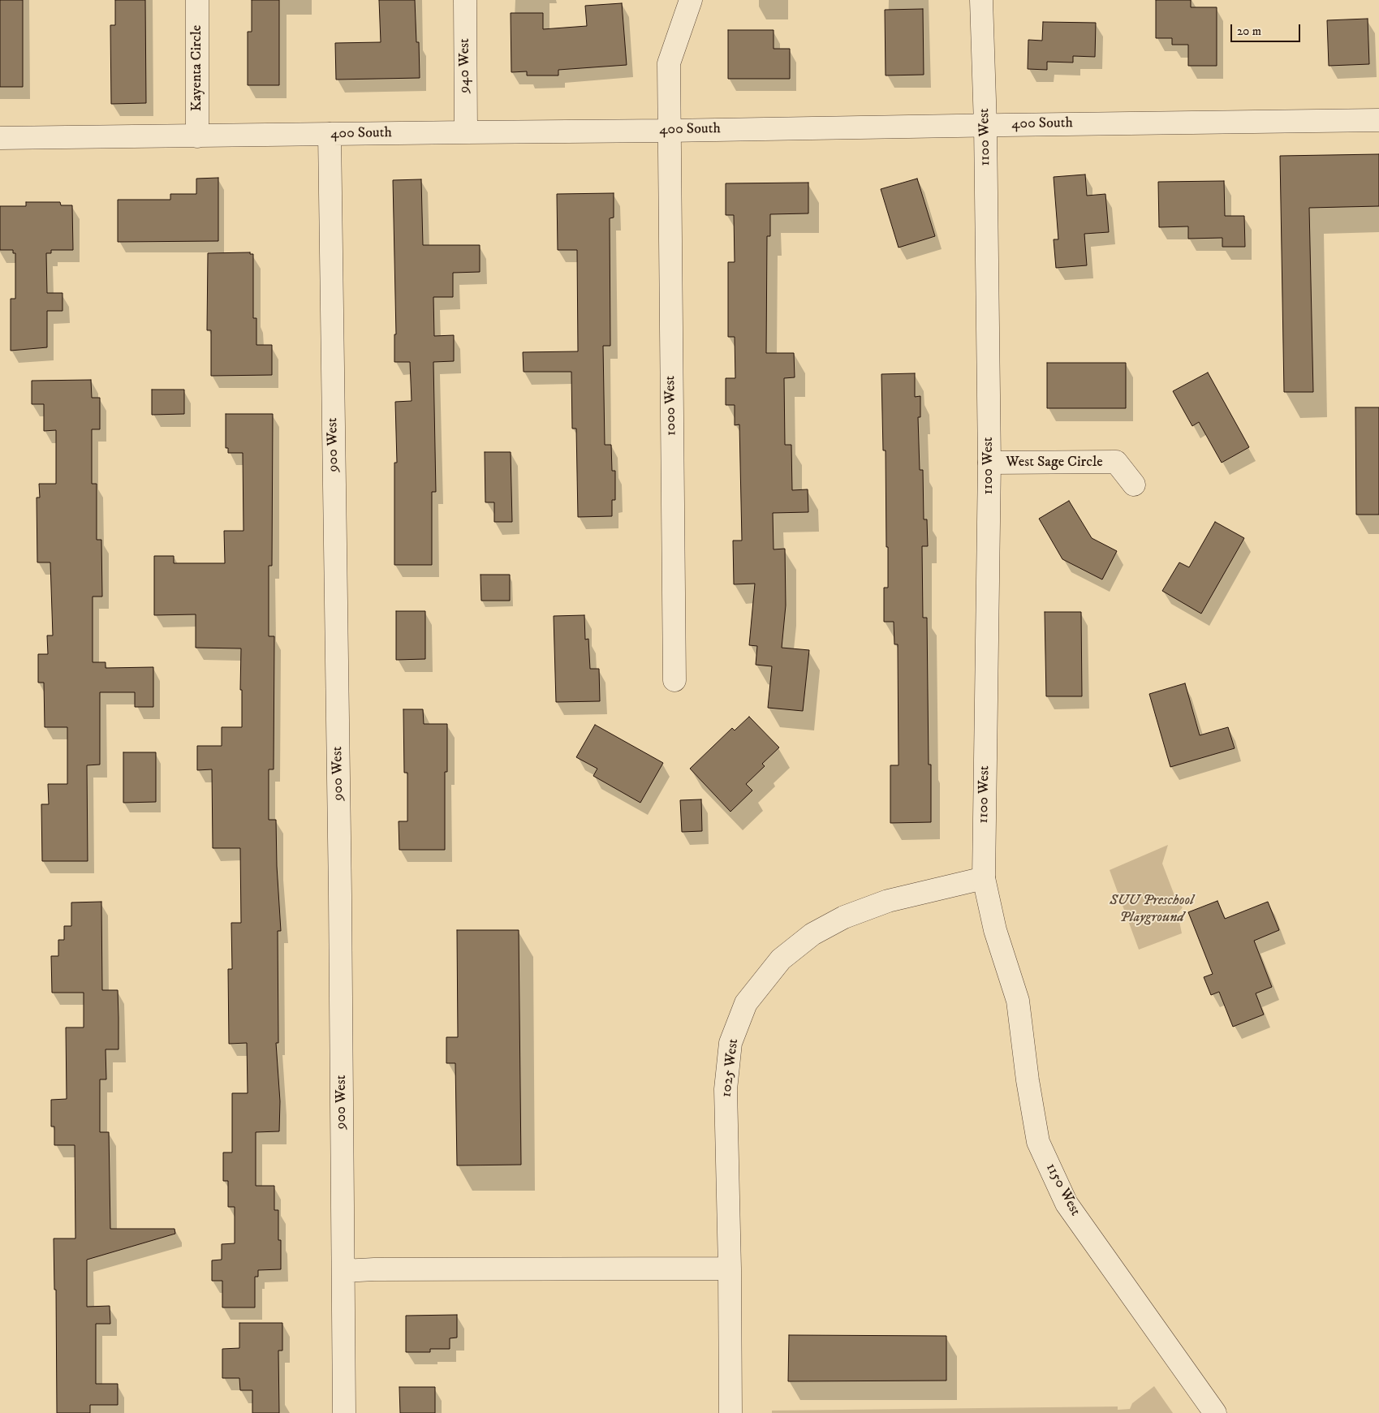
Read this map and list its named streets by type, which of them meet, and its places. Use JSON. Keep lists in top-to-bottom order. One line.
{"streets":{"street":["940 West","Kayenta Circle","400 South","1100 West","1000 West","900 West","West Sage Circle","1025 West","1150 West"]},"crossings":[["940 West","400 South"],["Kayenta Circle","400 South"],["400 South","1100 West"],["400 South","1000 West"],["400 South","900 West"],["1100 West","West Sage Circle"],["1100 West","1025 West"],["1100 West","1150 West"]],"parks":["SUU Preschool Playground"],"scale_bar":"20 m"}
